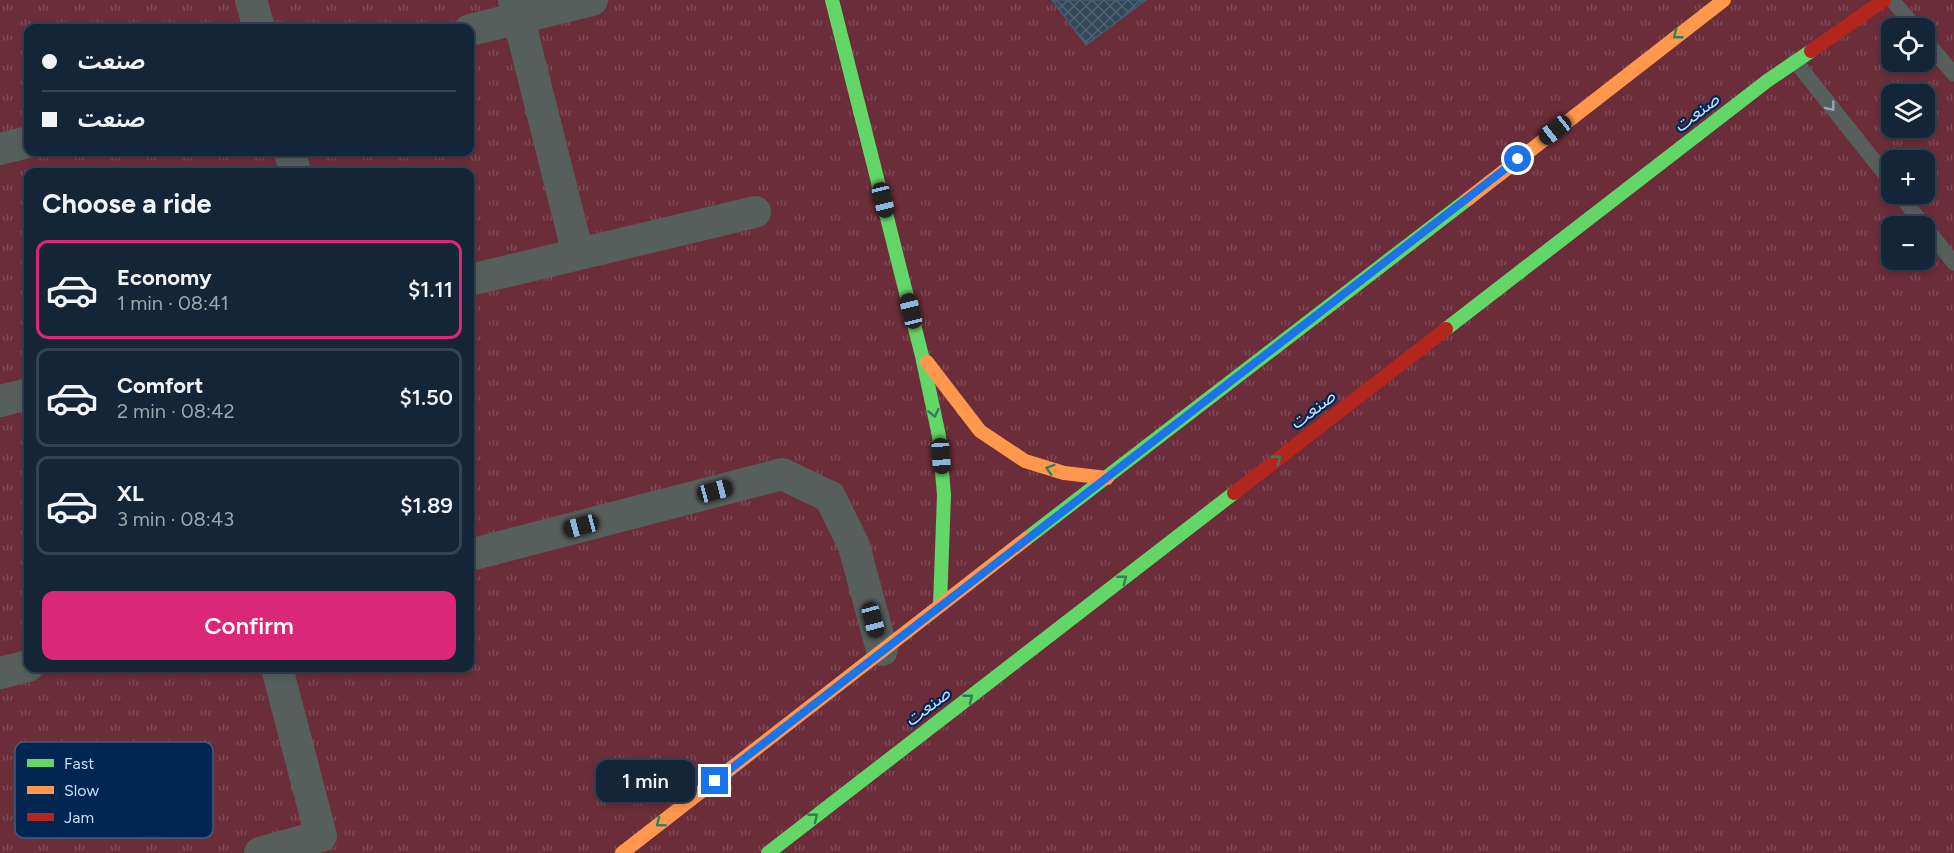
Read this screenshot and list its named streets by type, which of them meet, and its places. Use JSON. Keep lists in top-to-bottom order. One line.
{"streets":{"main road":["صنعت"]},"legend":["Fast","Slow","Jam"],"page":{"map_buttons":["+","−"],"banner":["صنعت","صنعت"],"heading":"Choose a ride","list":[{"name":"Economy","note":"1 min · 08:41","value":"$1.11"},{"name":"Comfort","note":"2 min · 08:42","value":"$1.50"},{"name":"XL","note":"3 min · 08:43","value":"$1.89"}],"buttons":"Confirm","bubble":"1 min"}}
